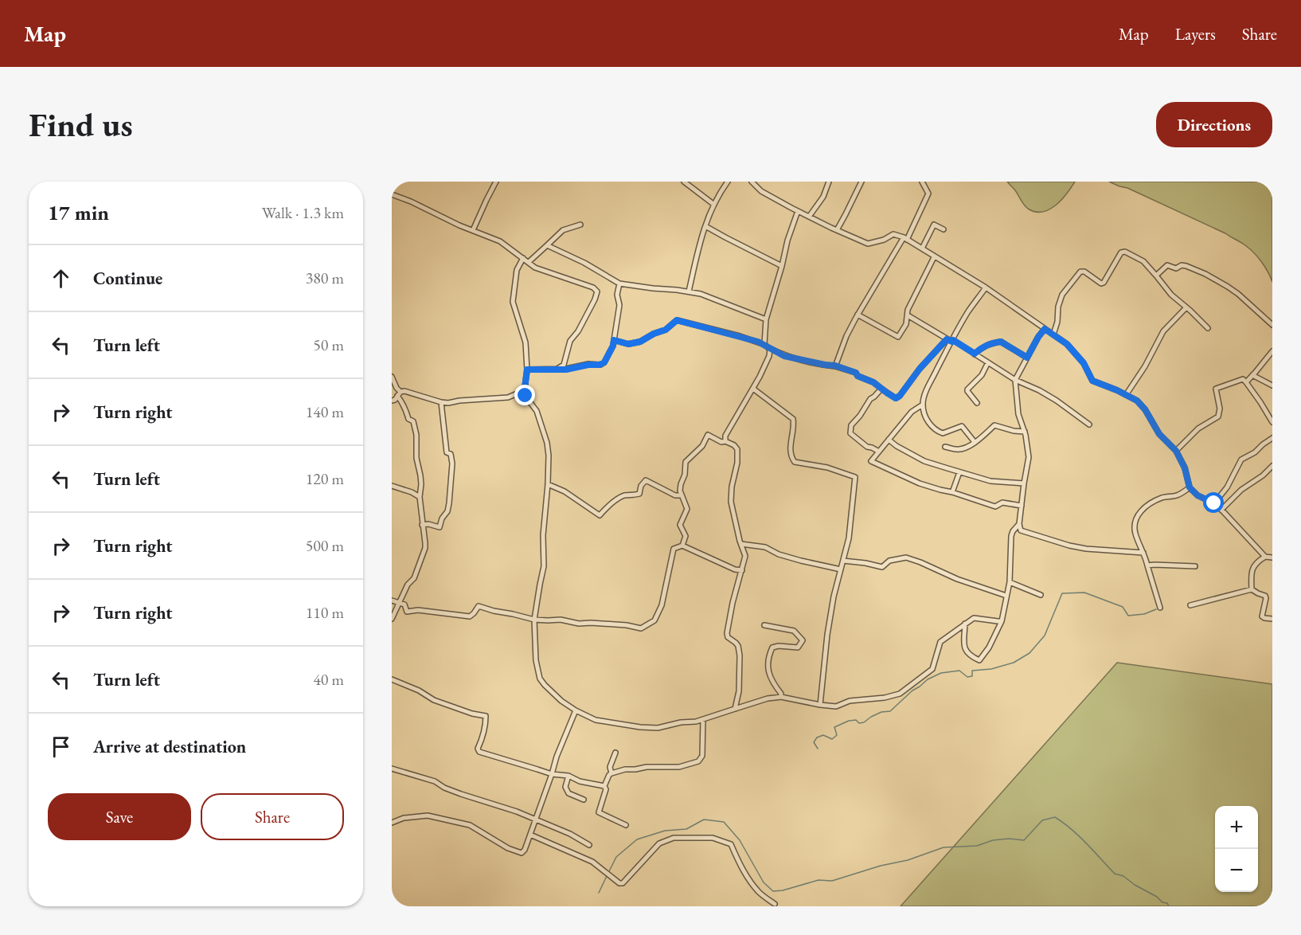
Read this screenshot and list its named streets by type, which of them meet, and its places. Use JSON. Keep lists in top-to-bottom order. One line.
{"page":{"header":"Map","nav":["Map","Layers","Share"],"buttons":["Directions",["Save","Share"]],"title":"Find us","heading":["17 min","Walk · 1.3 km"],"list":[["Continue","380 m"],["Turn left","50 m"],["Turn right","140 m"],["Turn left","120 m"],["Turn right","500 m"],["Turn right","110 m"],["Turn left","40 m"],"Arrive at destination"],"map_buttons":["+","−"]}}
